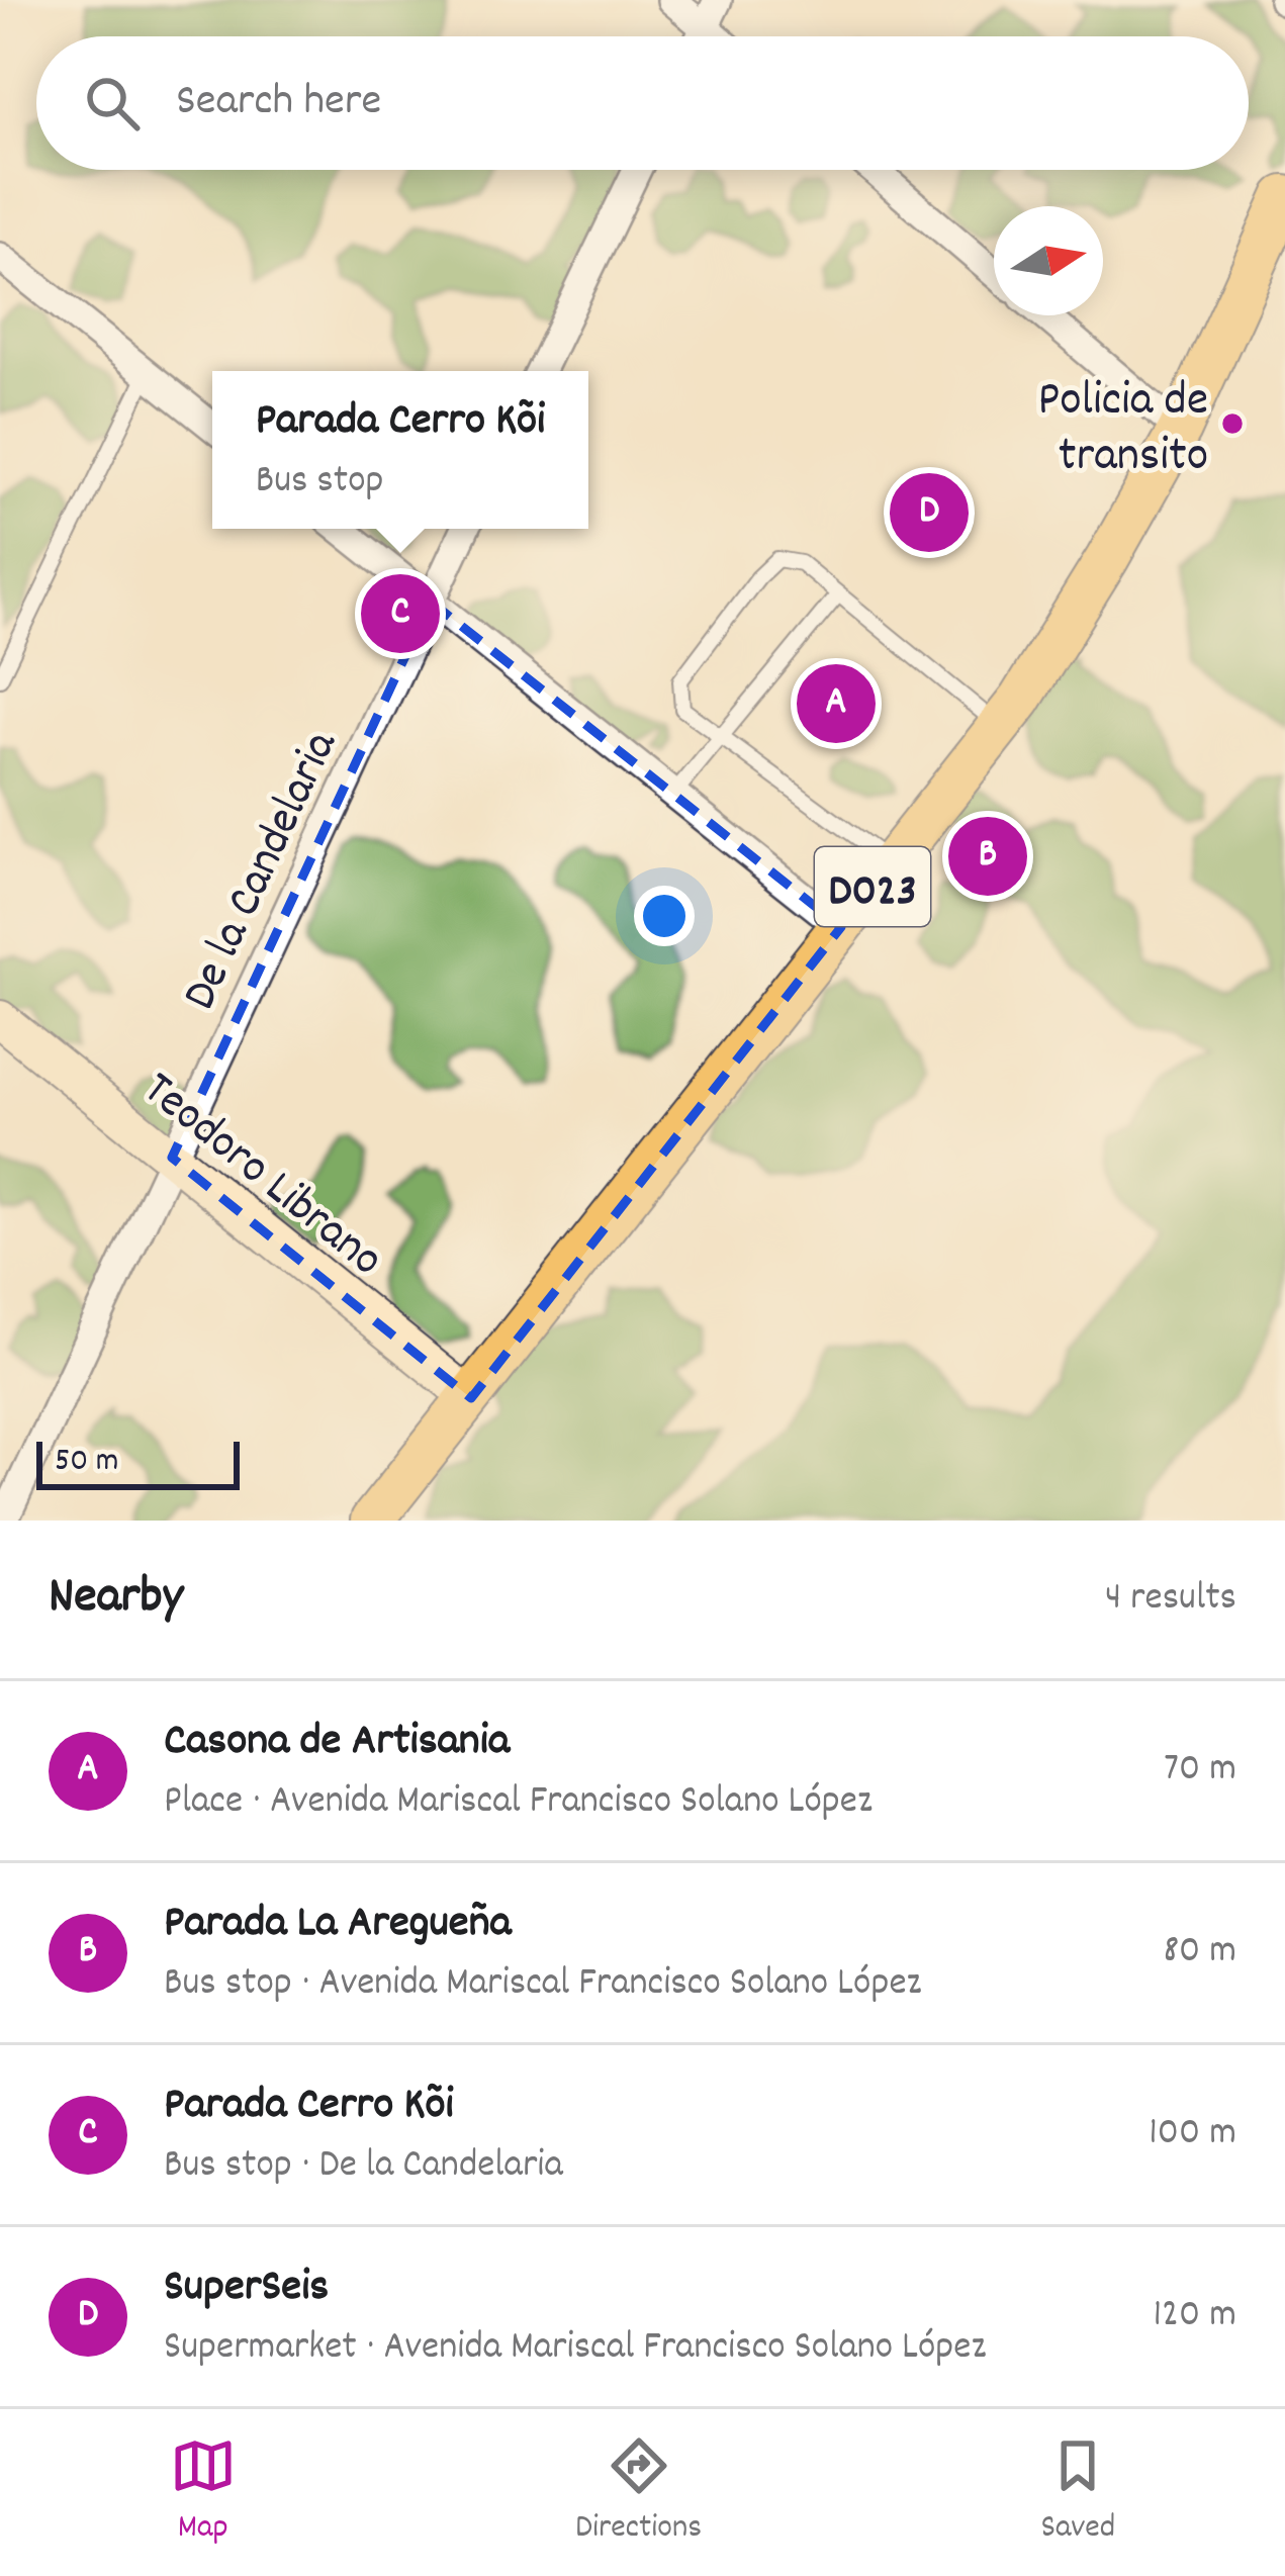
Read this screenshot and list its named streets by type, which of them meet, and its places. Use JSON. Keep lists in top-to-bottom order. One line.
{"streets":{"main road":["D023","Teodoro Librano"],"street":["De la Candelaria"]},"crossings":[["De la Candelaria","Teodoro Librano"],["D023","Teodoro Librano"]],"places":["Policia de transito"],"scale_bar":"50 m","north":"right","page":{"search":"Search here","popup":["Parada Cerro Kõi","Bus stop"],"pins":["D","C","A","B"],"scale":"50 m","heading":["Nearby","4 results"],"list":[{"mark":"A","name":"Casona de Artisania","note":"Place · Avenida Mariscal Francisco Solano López","value":"70 m"},{"mark":"B","name":"Parada La Aregueña","note":"Bus stop · Avenida Mariscal Francisco Solano López","value":"80 m"},{"mark":"C","name":"Parada Cerro Kõi","note":"Bus stop · De la Candelaria","value":"100 m"},{"mark":"D","name":"SuperSeis","note":"Supermarket · Avenida Mariscal Francisco Solano López","value":"120 m"}],"nav":["Map","Directions","Saved"]}}
